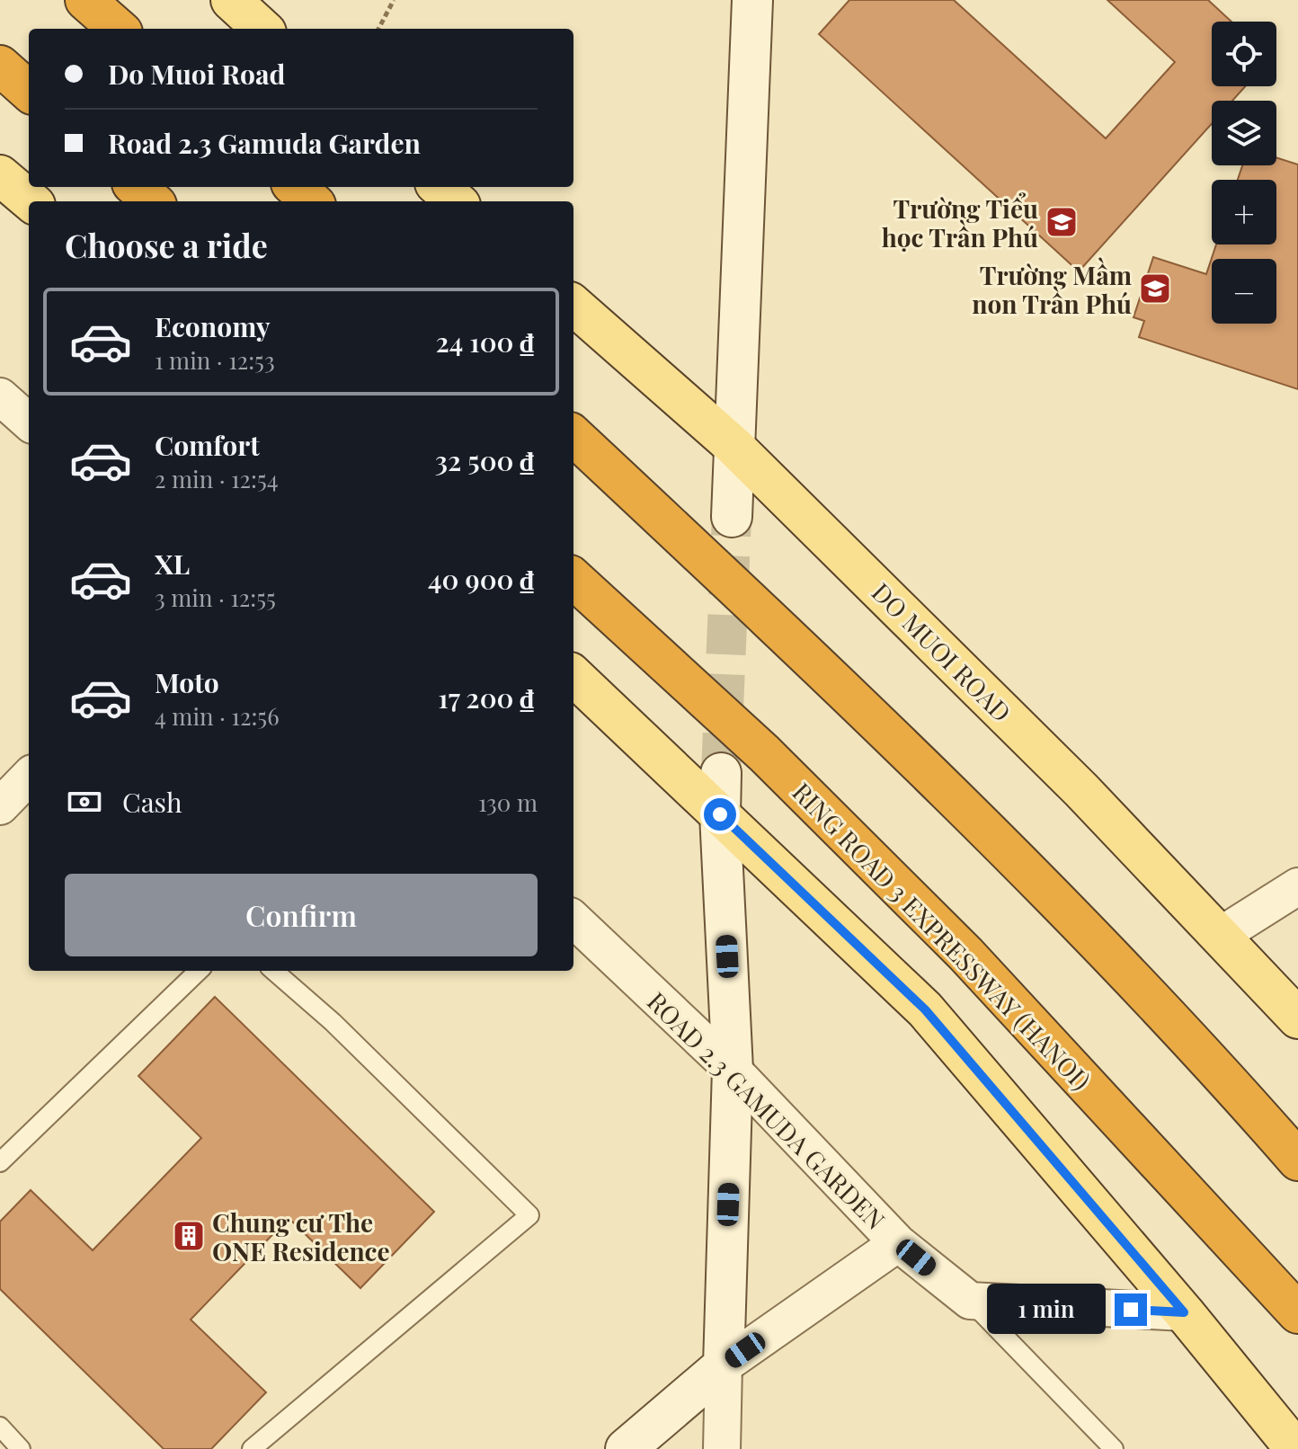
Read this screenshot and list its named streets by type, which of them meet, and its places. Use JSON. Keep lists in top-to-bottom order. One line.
{"streets":{"highway":["RING ROAD 3 EXPRESSWAY (HANOI)"],"main road":["DO MUOI ROAD"],"street":["ROAD 2.3 GAMUDA GARDEN"]},"places":{"school or university":["Trường Tiểu học Trần Phú","Trường Mầm non Trần Phú"],"building":["Chung cư The ONE Residence"]},"page":{"map_buttons":["+","−"],"banner":["Do Muoi Road","Road 2.3 Gamuda Garden"],"heading":"Choose a ride","list":[{"name":"Economy","note":"1 min · 12:53","value":"24 100 ₫"},{"name":"Comfort","note":"2 min · 12:54","value":"32 500 ₫"},{"name":"XL","note":"3 min · 12:55","value":"40 900 ₫"},{"name":"Moto","note":"4 min · 12:56","value":"17 200 ₫"}],"pay":["Cash","130 m"],"buttons":"Confirm","bubble":"1 min"}}
